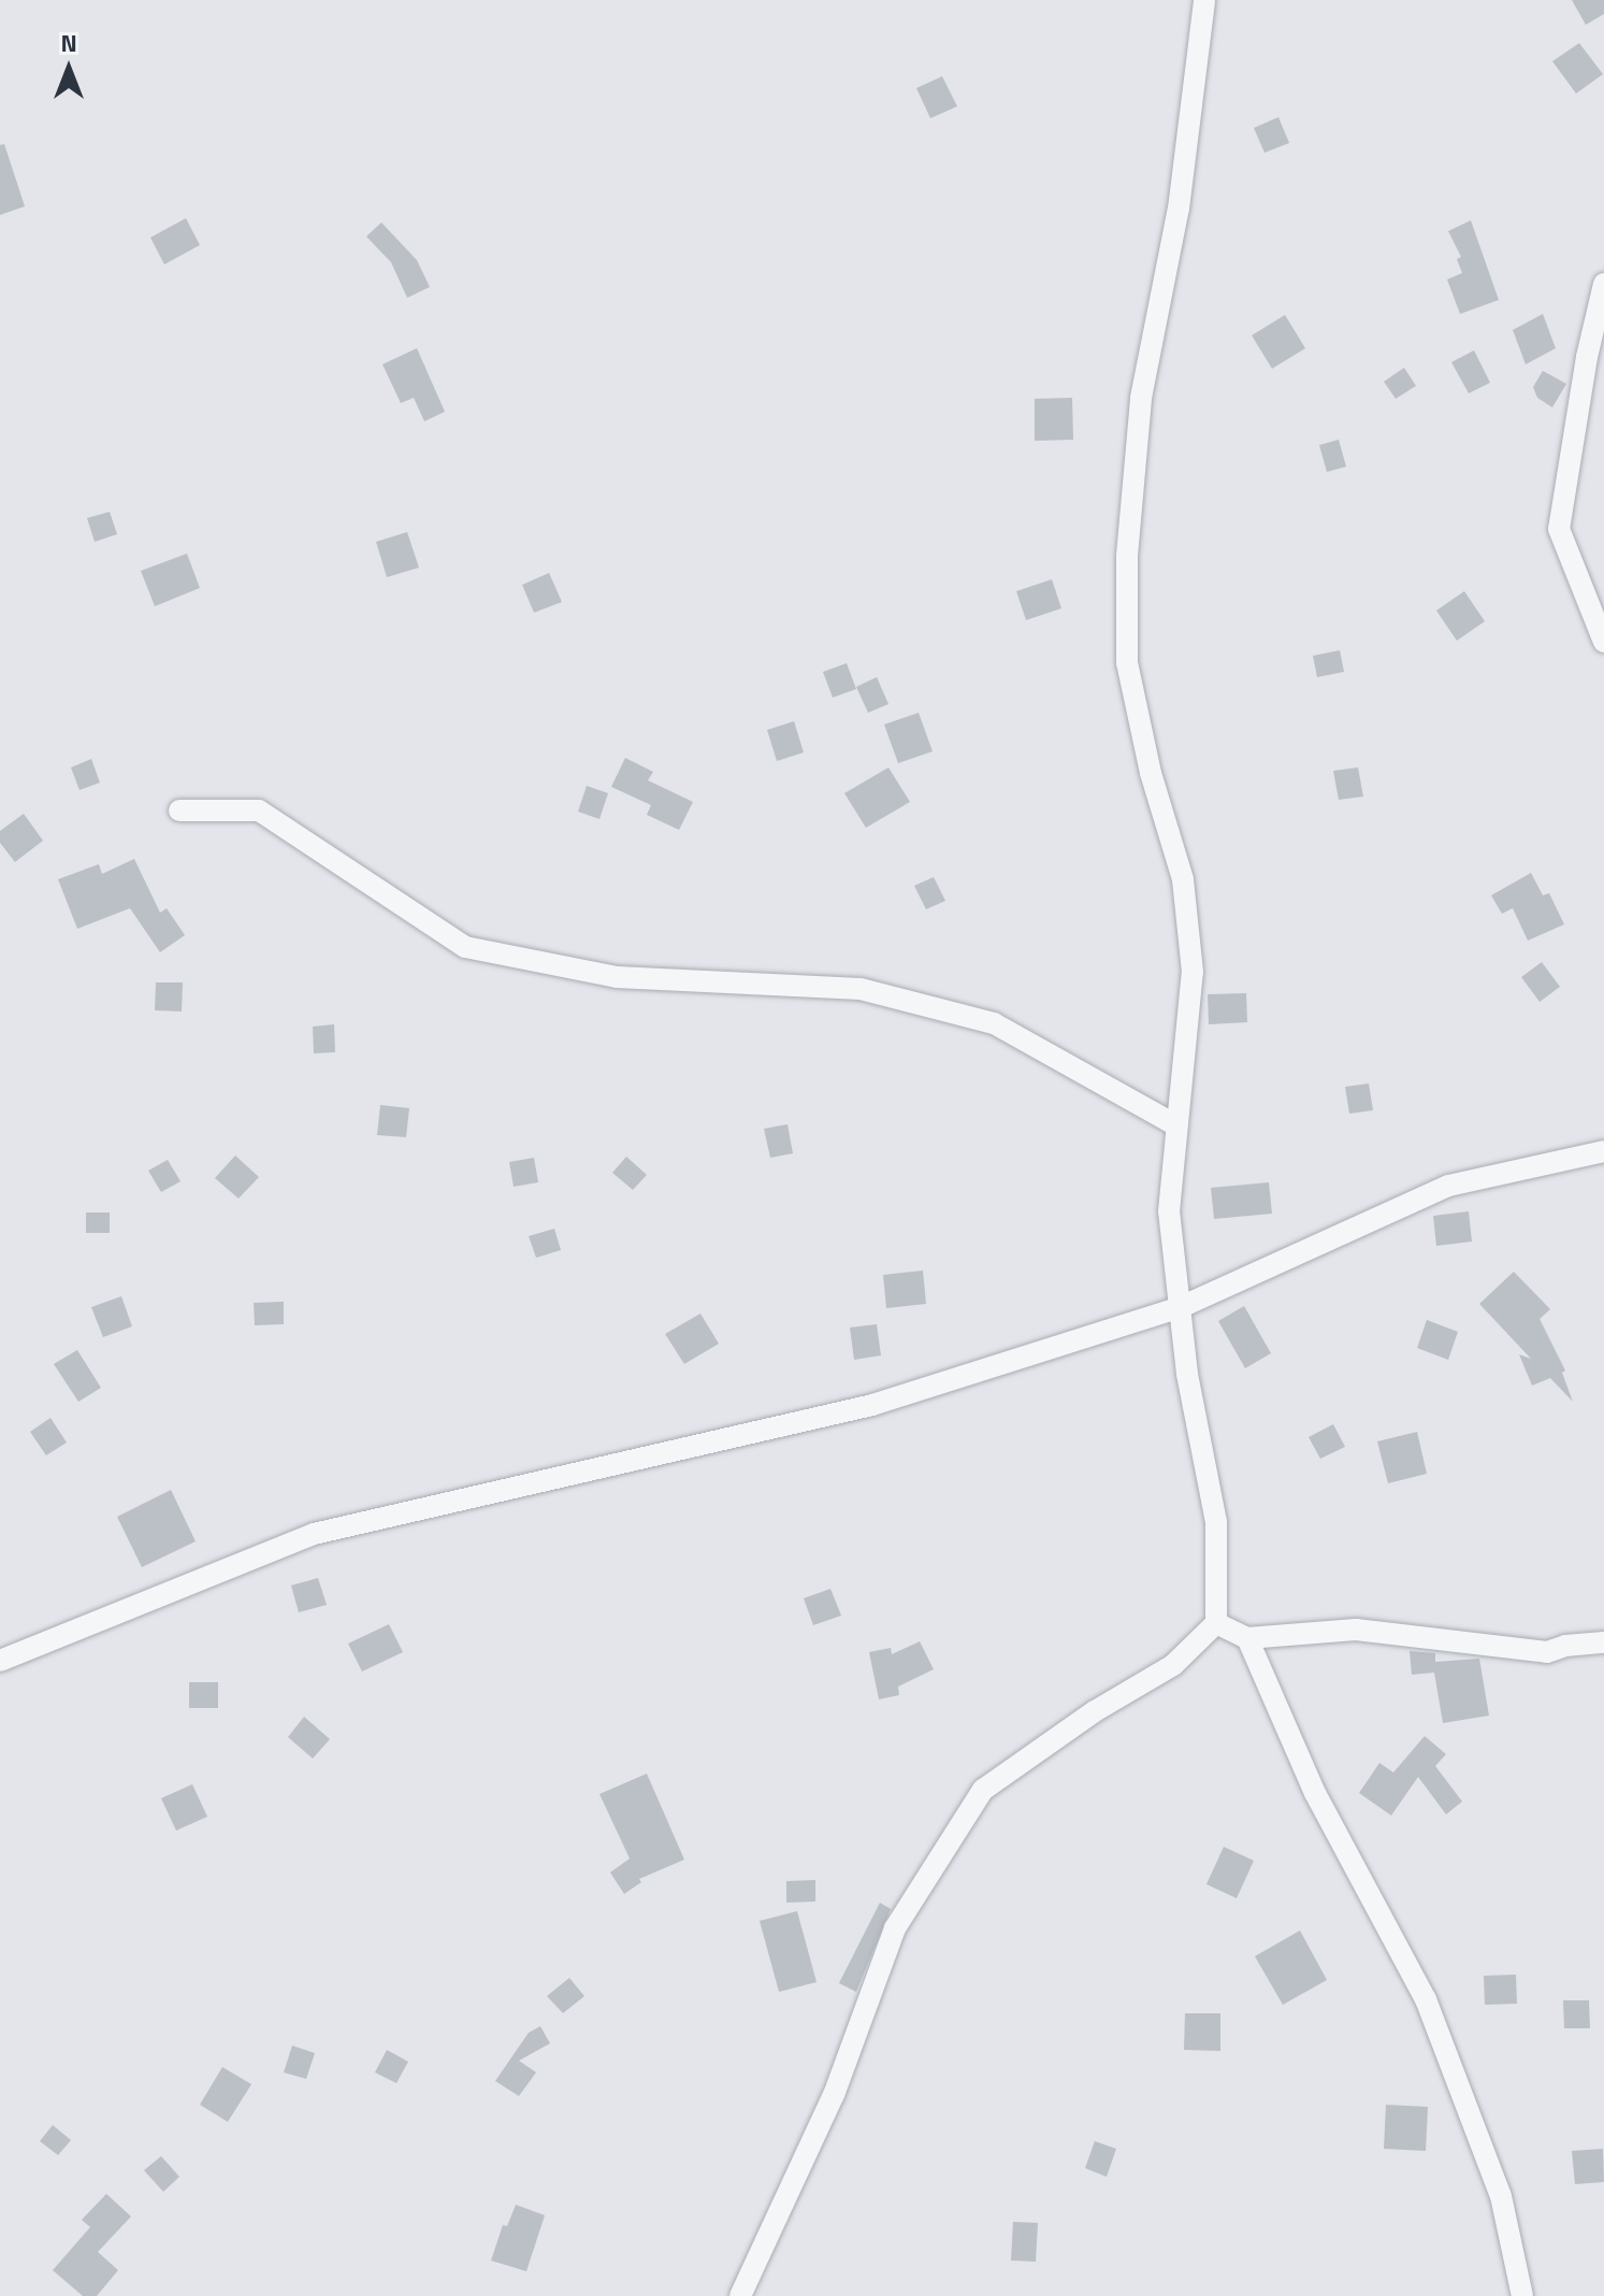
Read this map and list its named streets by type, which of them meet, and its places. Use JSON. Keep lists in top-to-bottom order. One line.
{"north":"top"}
